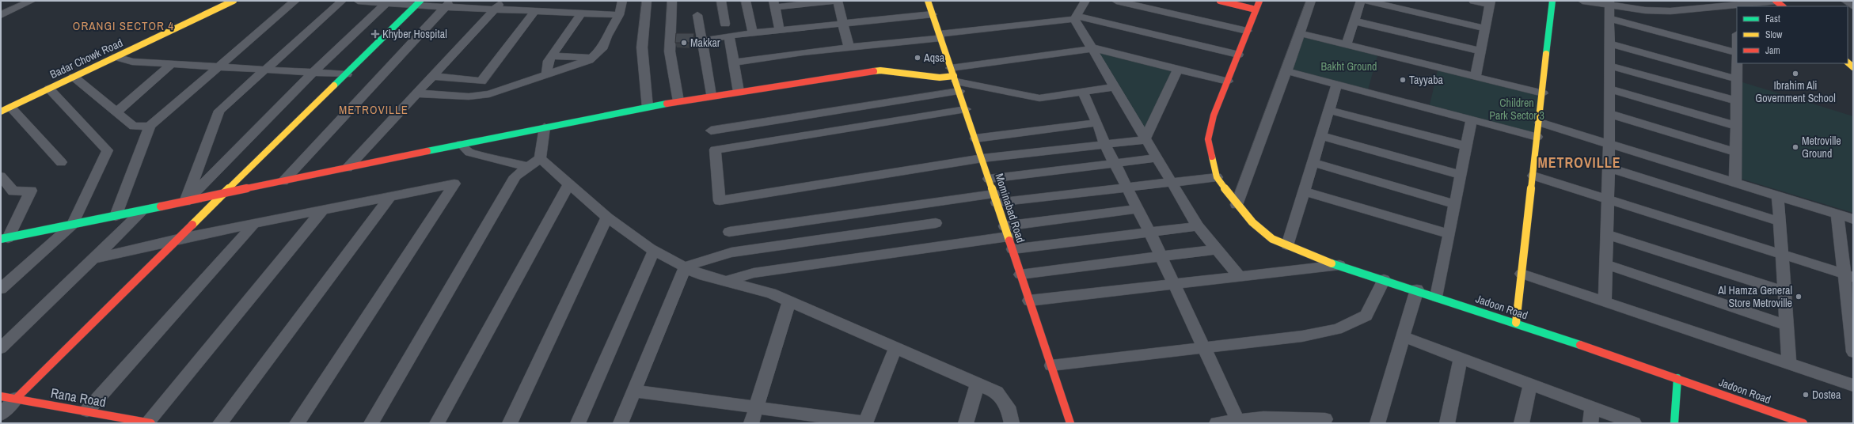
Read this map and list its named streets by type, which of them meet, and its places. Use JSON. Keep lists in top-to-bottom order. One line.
{"streets":{"street":["Badar Chowk Road","Mominabad Road","Jadoon Road","Rana Road"]},"districts":["ORANGI SECTOR 4","METROVILLE","METROVILLE"],"parks":["Bakht Ground","Children Park Sector 3"],"places":{"health":["Khyber Hospital"],"other":["Makkar","Aqsa","Ibrahim Ali Government School","Tayyaba","Metroville Ground","Al Hamza General Store Metroville","Dostea"]},"legend":["Fast","Slow","Jam"]}
